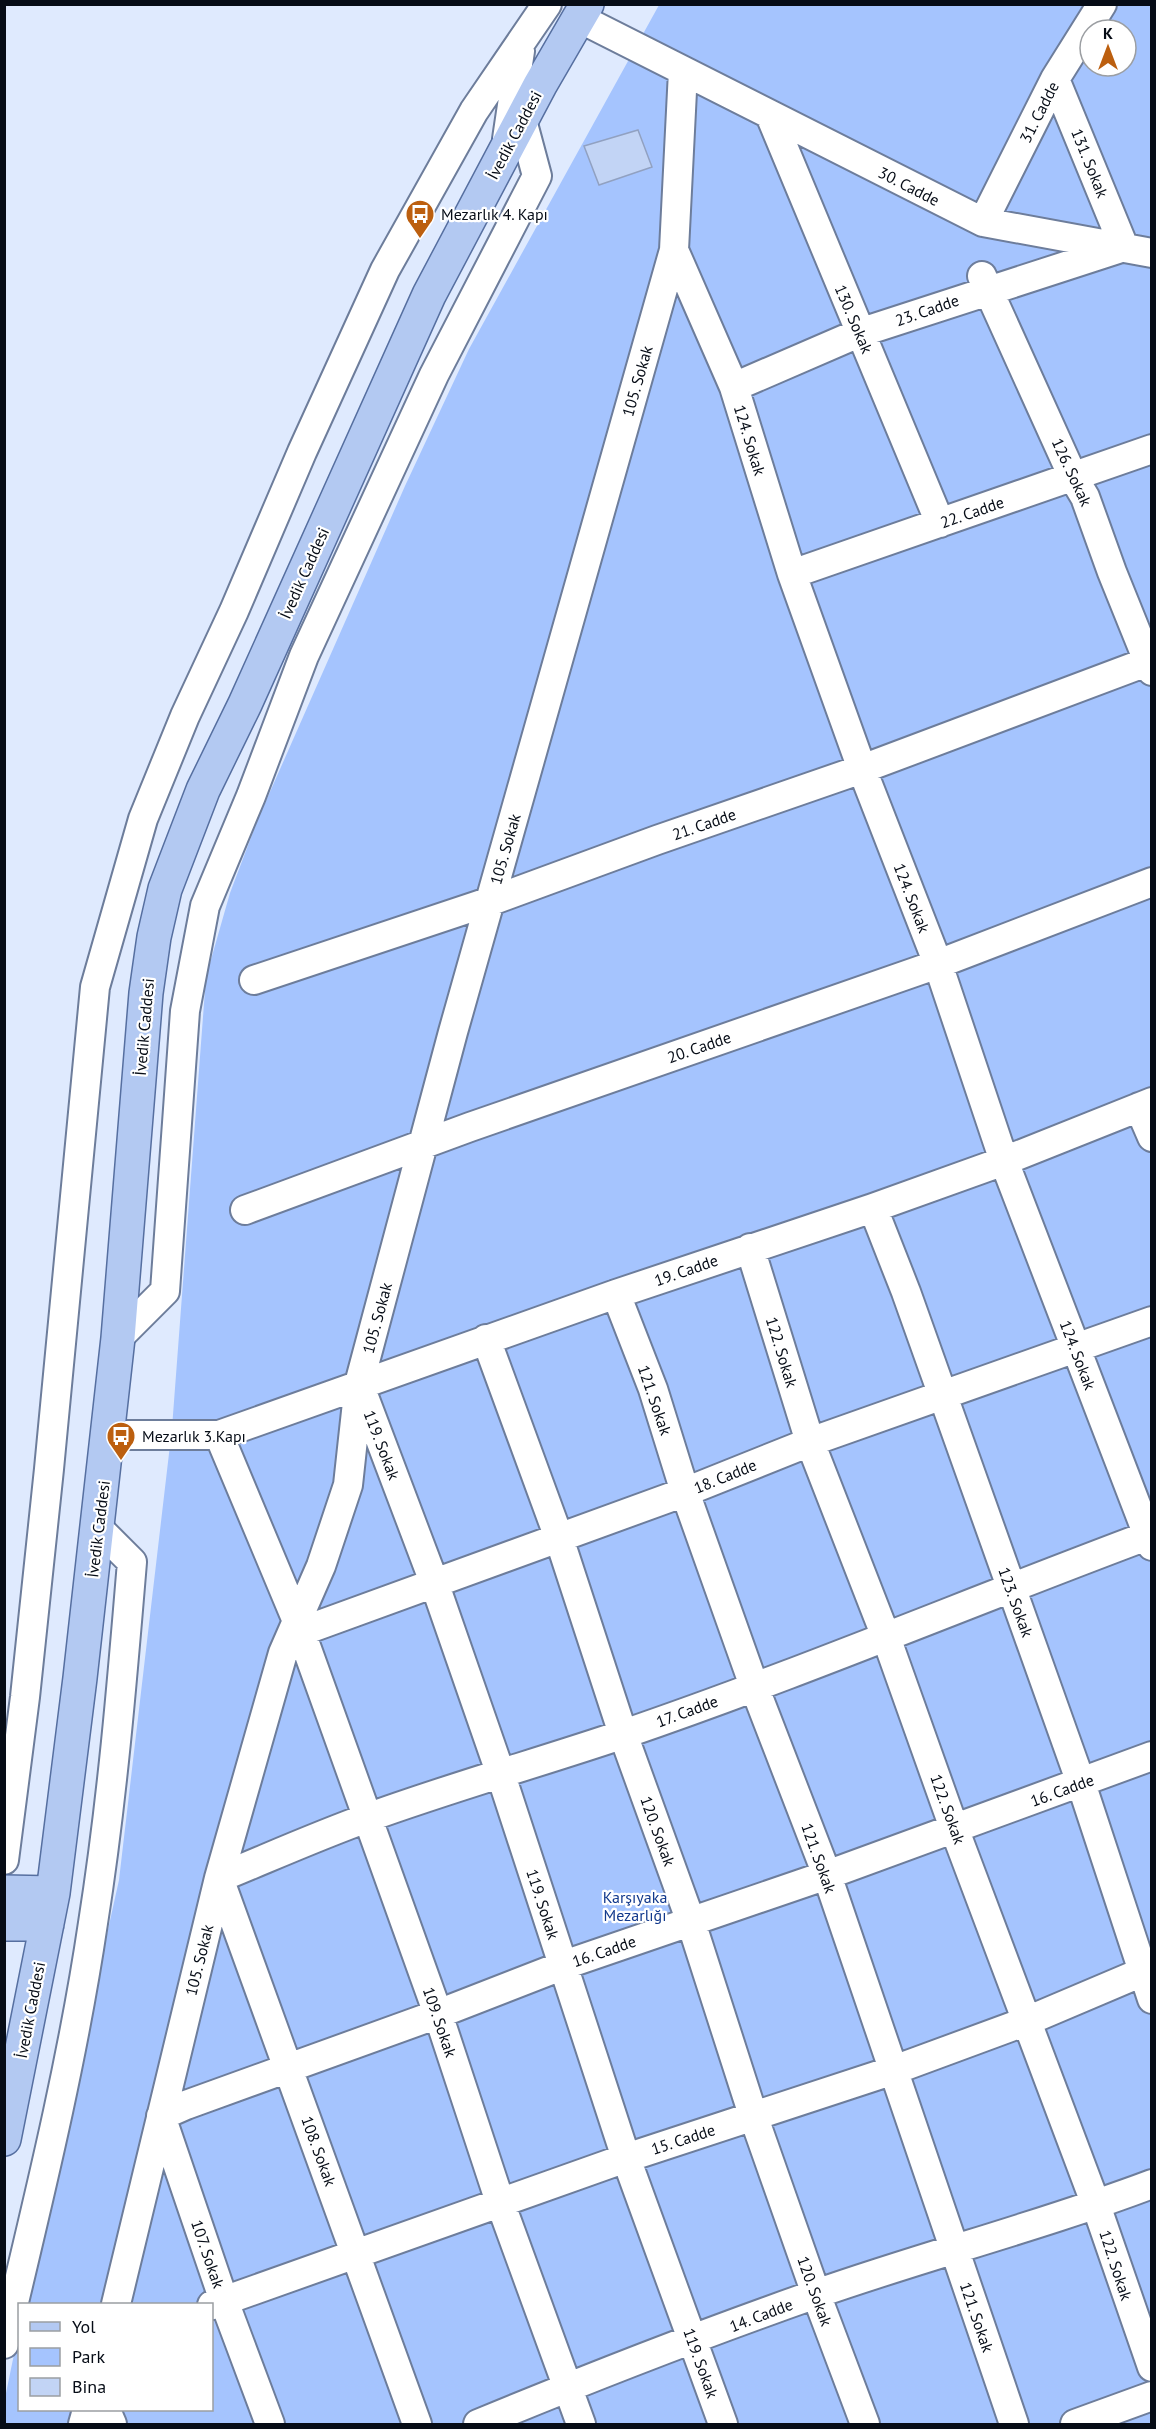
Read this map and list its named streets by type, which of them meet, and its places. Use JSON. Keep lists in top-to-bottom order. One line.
{"streets":{"main road":["İvedik Caddesi"],"street":["31. Cadde","131. Sokak","30. Cadde","23. Cadde","130. Sokak","105. Sokak","124. Sokak","126. Sokak","22. Cadde","21. Cadde","20. Cadde","19. Cadde","122. Sokak","121. Sokak","119. Sokak","18. Cadde","123. Sokak","17. Cadde","16. Cadde","120. Sokak","109. Sokak","15. Cadde","108. Sokak","107. Sokak","14. Cadde"]},"crossings":[["31. Cadde","131. Sokak"],["31. Cadde","30. Cadde"],["İvedik Caddesi","30. Cadde"],["131. Sokak","30. Cadde"],["131. Sokak","23. Cadde"],["30. Cadde","23. Cadde"],["30. Cadde","130. Sokak"],["30. Cadde","105. Sokak"],["23. Cadde","130. Sokak"],["23. Cadde","124. Sokak"],["23. Cadde","126. Sokak"],["130. Sokak","22. Cadde"],["105. Sokak","124. Sokak"],["105. Sokak","21. Cadde"],["105. Sokak","20. Cadde"],["105. Sokak","19. Cadde"],["105. Sokak","119. Sokak"],["105. Sokak","18. Cadde"],["105. Sokak","17. Cadde"],["105. Sokak","16. Cadde"],["105. Sokak","109. Sokak"],["105. Sokak","108. Sokak"],["105. Sokak","107. Sokak"],["124. Sokak","22. Cadde"],["124. Sokak","21. Cadde"],["124. Sokak","20. Cadde"],["124. Sokak","19. Cadde"],["124. Sokak","18. Cadde"],["124. Sokak","17. Cadde"],["126. Sokak","22. Cadde"],["126. Sokak","21. Cadde"],["19. Cadde","122. Sokak"],["19. Cadde","121. Sokak"],["19. Cadde","119. Sokak"],["19. Cadde","123. Sokak"],["19. Cadde","120. Sokak"],["122. Sokak","18. Cadde"],["122. Sokak","17. Cadde"],["122. Sokak","16. Cadde"],["122. Sokak","15. Cadde"],["122. Sokak","14. Cadde"],["121. Sokak","18. Cadde"],["121. Sokak","17. Cadde"],["121. Sokak","16. Cadde"],["121. Sokak","15. Cadde"],["121. Sokak","14. Cadde"],["119. Sokak","18. Cadde"],["119. Sokak","17. Cadde"],["119. Sokak","16. Cadde"],["119. Sokak","15. Cadde"],["119. Sokak","14. Cadde"],["18. Cadde","123. Sokak"],["18. Cadde","120. Sokak"],["18. Cadde","109. Sokak"],["123. Sokak","17. Cadde"],["123. Sokak","16. Cadde"],["123. Sokak","15. Cadde"],["17. Cadde","120. Sokak"],["17. Cadde","109. Sokak"],["17. Cadde","108. Sokak"],["16. Cadde","120. Sokak"],["16. Cadde","109. Sokak"],["16. Cadde","108. Sokak"],["16. Cadde","107. Sokak"],["120. Sokak","15. Cadde"],["120. Sokak","14. Cadde"],["109. Sokak","15. Cadde"],["109. Sokak","14. Cadde"],["15. Cadde","108. Sokak"],["15. Cadde","107. Sokak"]],"parks":["Karşıyaka Mezarlığı"],"places":{"bus stop":["Mezarlık 4. Kapı","Mezarlık 3.Kapı"]},"legend":["Yol","Park","Bina"],"north":"top"}
